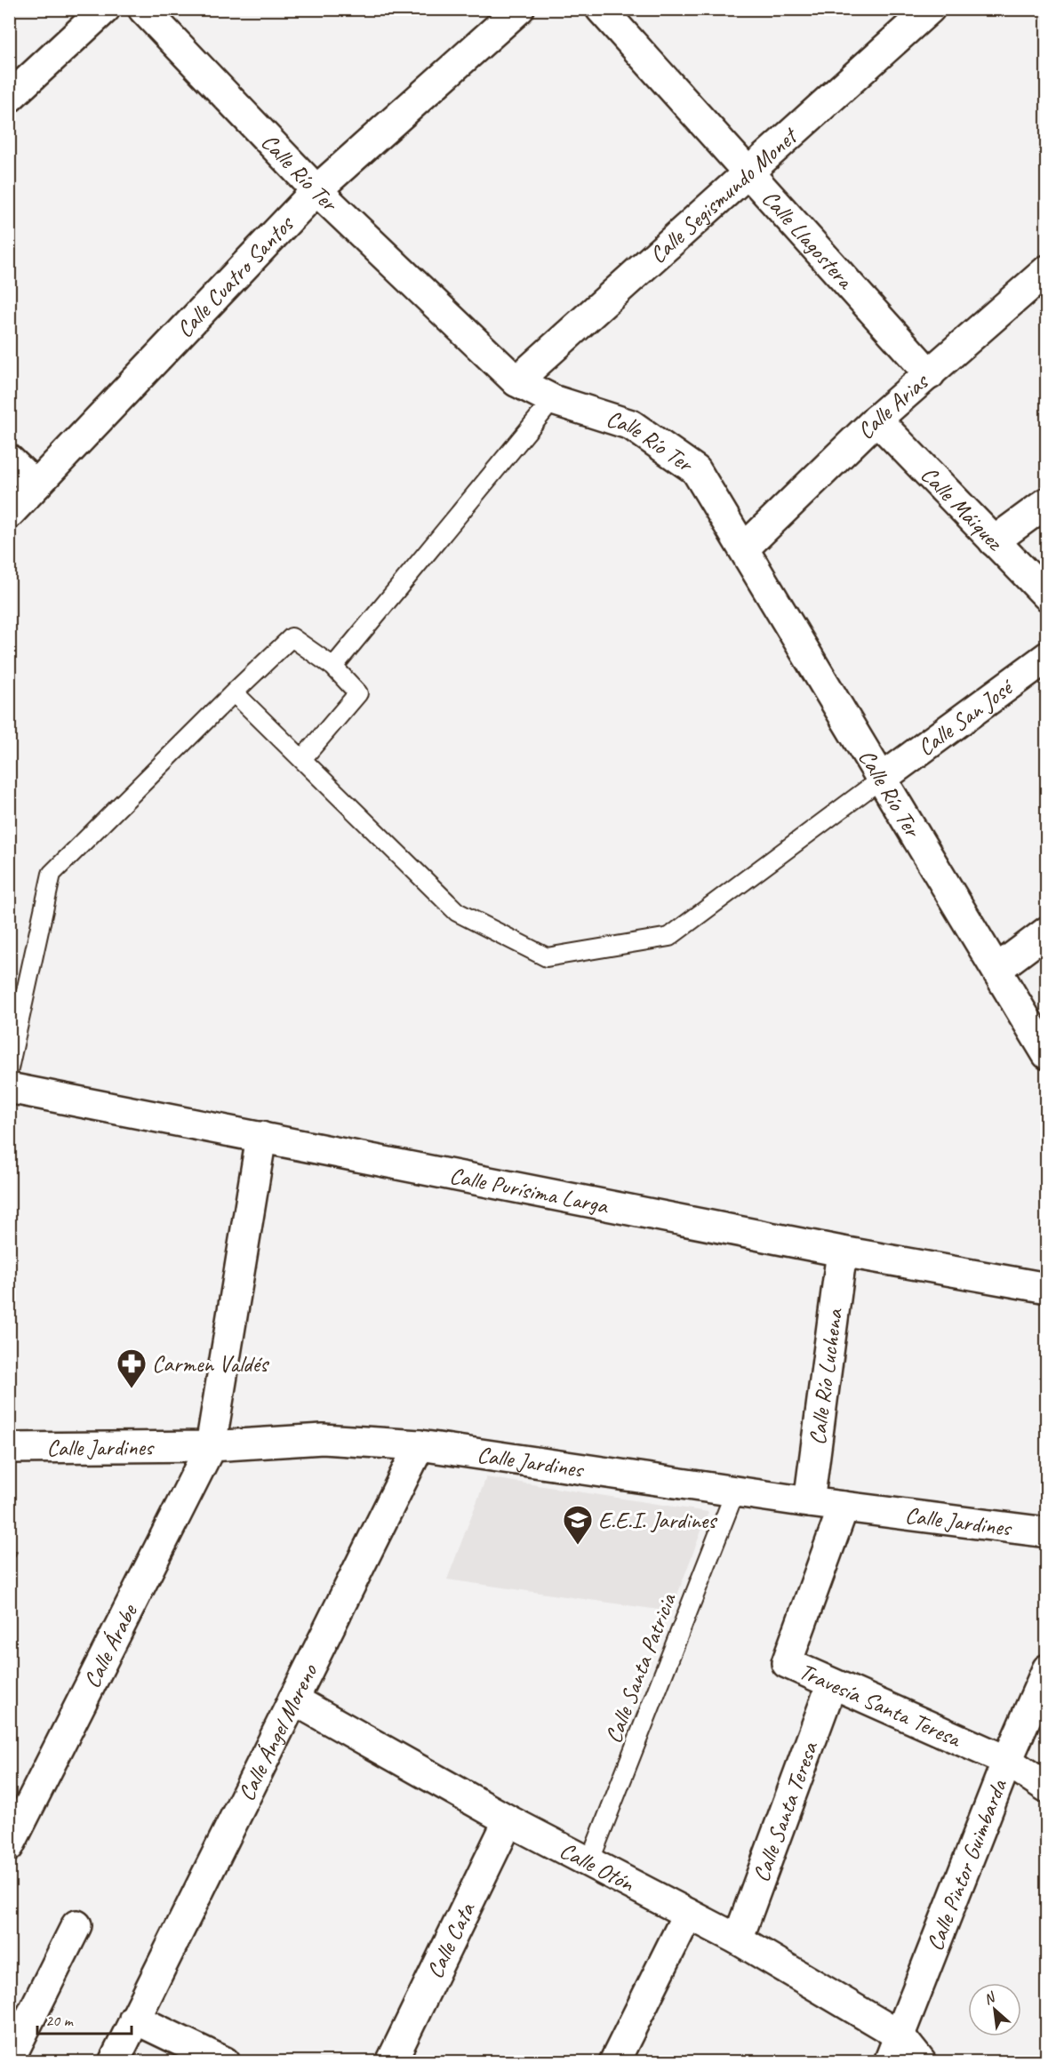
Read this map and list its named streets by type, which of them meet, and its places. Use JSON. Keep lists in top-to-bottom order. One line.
{"streets":{"street":["Calle Río Ter","Calle Segismundo Monet","Calle Llagostera","Calle Cuatro Santos","Calle Arias","Calle Máiquez","Calle San José","Calle Purísima Larga","Calle Río Luchena","Calle Jardines","Calle Árabe","Travesía Santa Teresa","Calle Ángel Moreno","Calle Santa Teresa","Calle Pintor Guimbarda","Calle Otón","Calle Cata"],"lane":["Calle Santa Patricia"]},"crossings":[["Calle Río Ter","Calle Segismundo Monet"],["Calle Río Ter","Calle Cuatro Santos"],["Calle Río Ter","Calle Arias"],["Calle Río Ter","Calle San José"],["Calle Segismundo Monet","Calle Llagostera"],["Calle Llagostera","Calle Arias"],["Calle Arias","Calle Máiquez"],["Calle Purísima Larga","Calle Río Luchena"],["Calle Purísima Larga","Calle Árabe"],["Calle Río Luchena","Calle Jardines"],["Calle Jardines","Calle Árabe"],["Calle Jardines","Calle Santa Patricia"],["Calle Jardines","Travesía Santa Teresa"],["Calle Jardines","Calle Ángel Moreno"],["Calle Santa Patricia","Calle Otón"],["Travesía Santa Teresa","Calle Santa Teresa"],["Travesía Santa Teresa","Calle Pintor Guimbarda"],["Calle Ángel Moreno","Calle Otón"],["Calle Santa Teresa","Calle Otón"],["Calle Pintor Guimbarda","Calle Otón"],["Calle Otón","Calle Cata"]],"places":{"pharmacy":["Carmen Valdés"],"school or university":["E.E.I. Jardines"]},"scale_bar":"20 m","north":"top left"}
